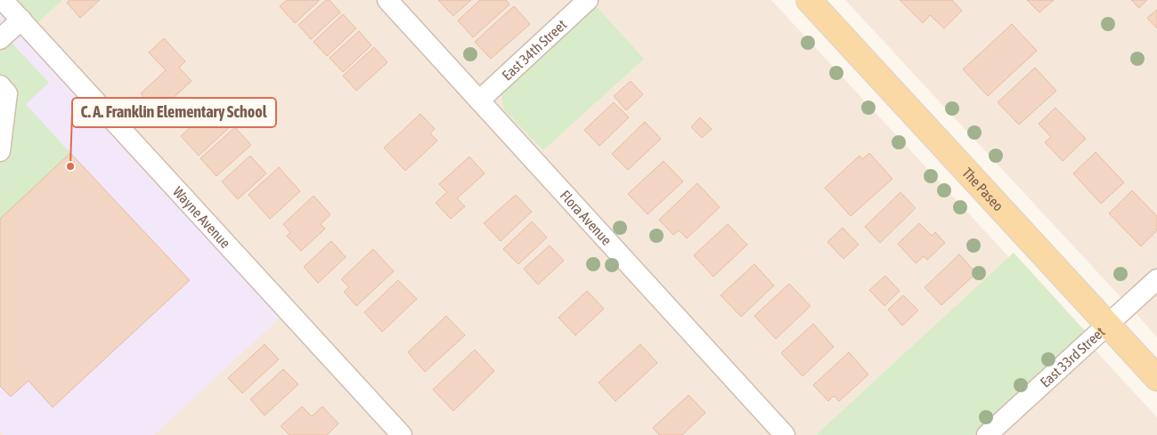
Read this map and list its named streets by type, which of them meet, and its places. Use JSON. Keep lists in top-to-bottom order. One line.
{"streets":{"main road":["The Paseo"],"street":["East 34th Street","Wayne Avenue","Flora Avenue","East 33rd Street"]},"crossings":[["East 34th Street","Flora Avenue"],["The Paseo","East 33rd Street"]],"places":["C. A. Franklin Elementary School"]}
